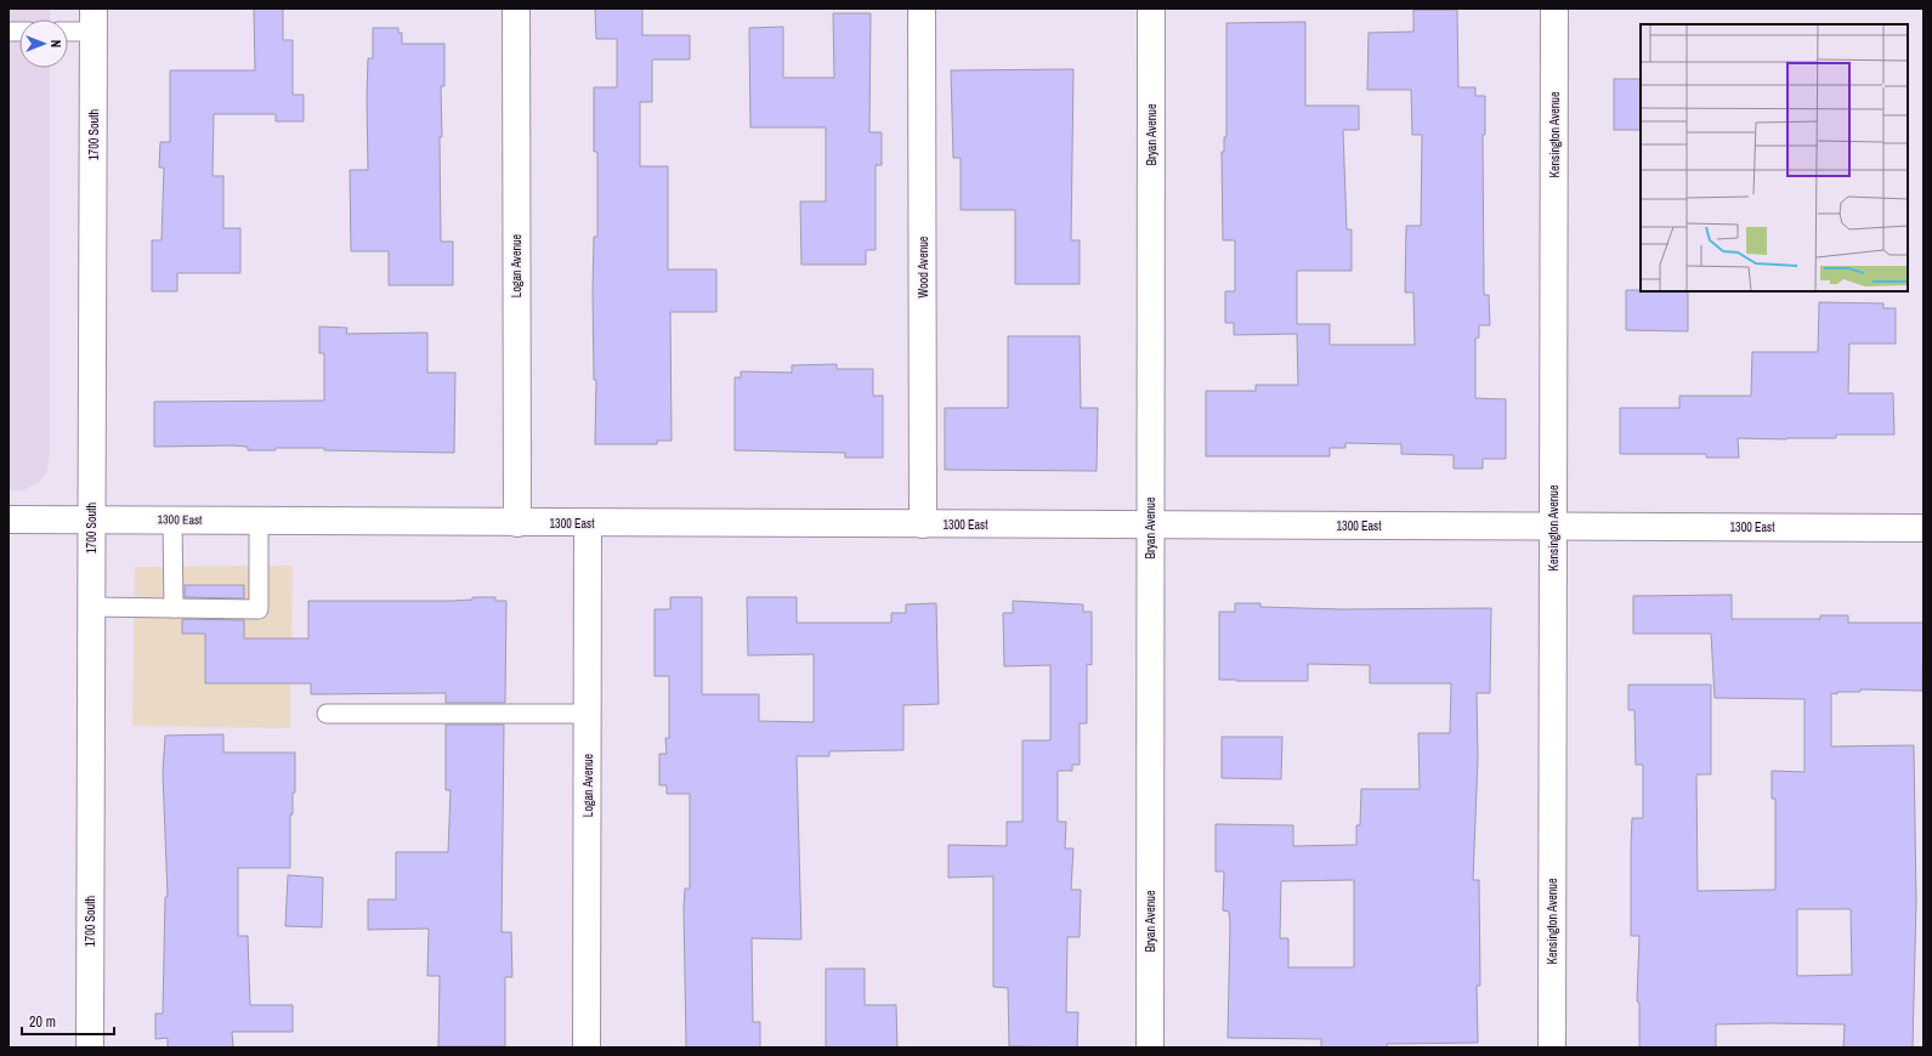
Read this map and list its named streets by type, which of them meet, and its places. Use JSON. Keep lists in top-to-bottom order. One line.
{"streets":{"street":["1700 South","Bryan Avenue","Kensington Avenue","Logan Avenue","Wood Avenue","1300 East"]},"crossings":[["1700 South","1300 East"],["Bryan Avenue","1300 East"],["Kensington Avenue","1300 East"],["Logan Avenue","1300 East"],["Wood Avenue","1300 East"]],"scale_bar":"20 m","north":"right"}
